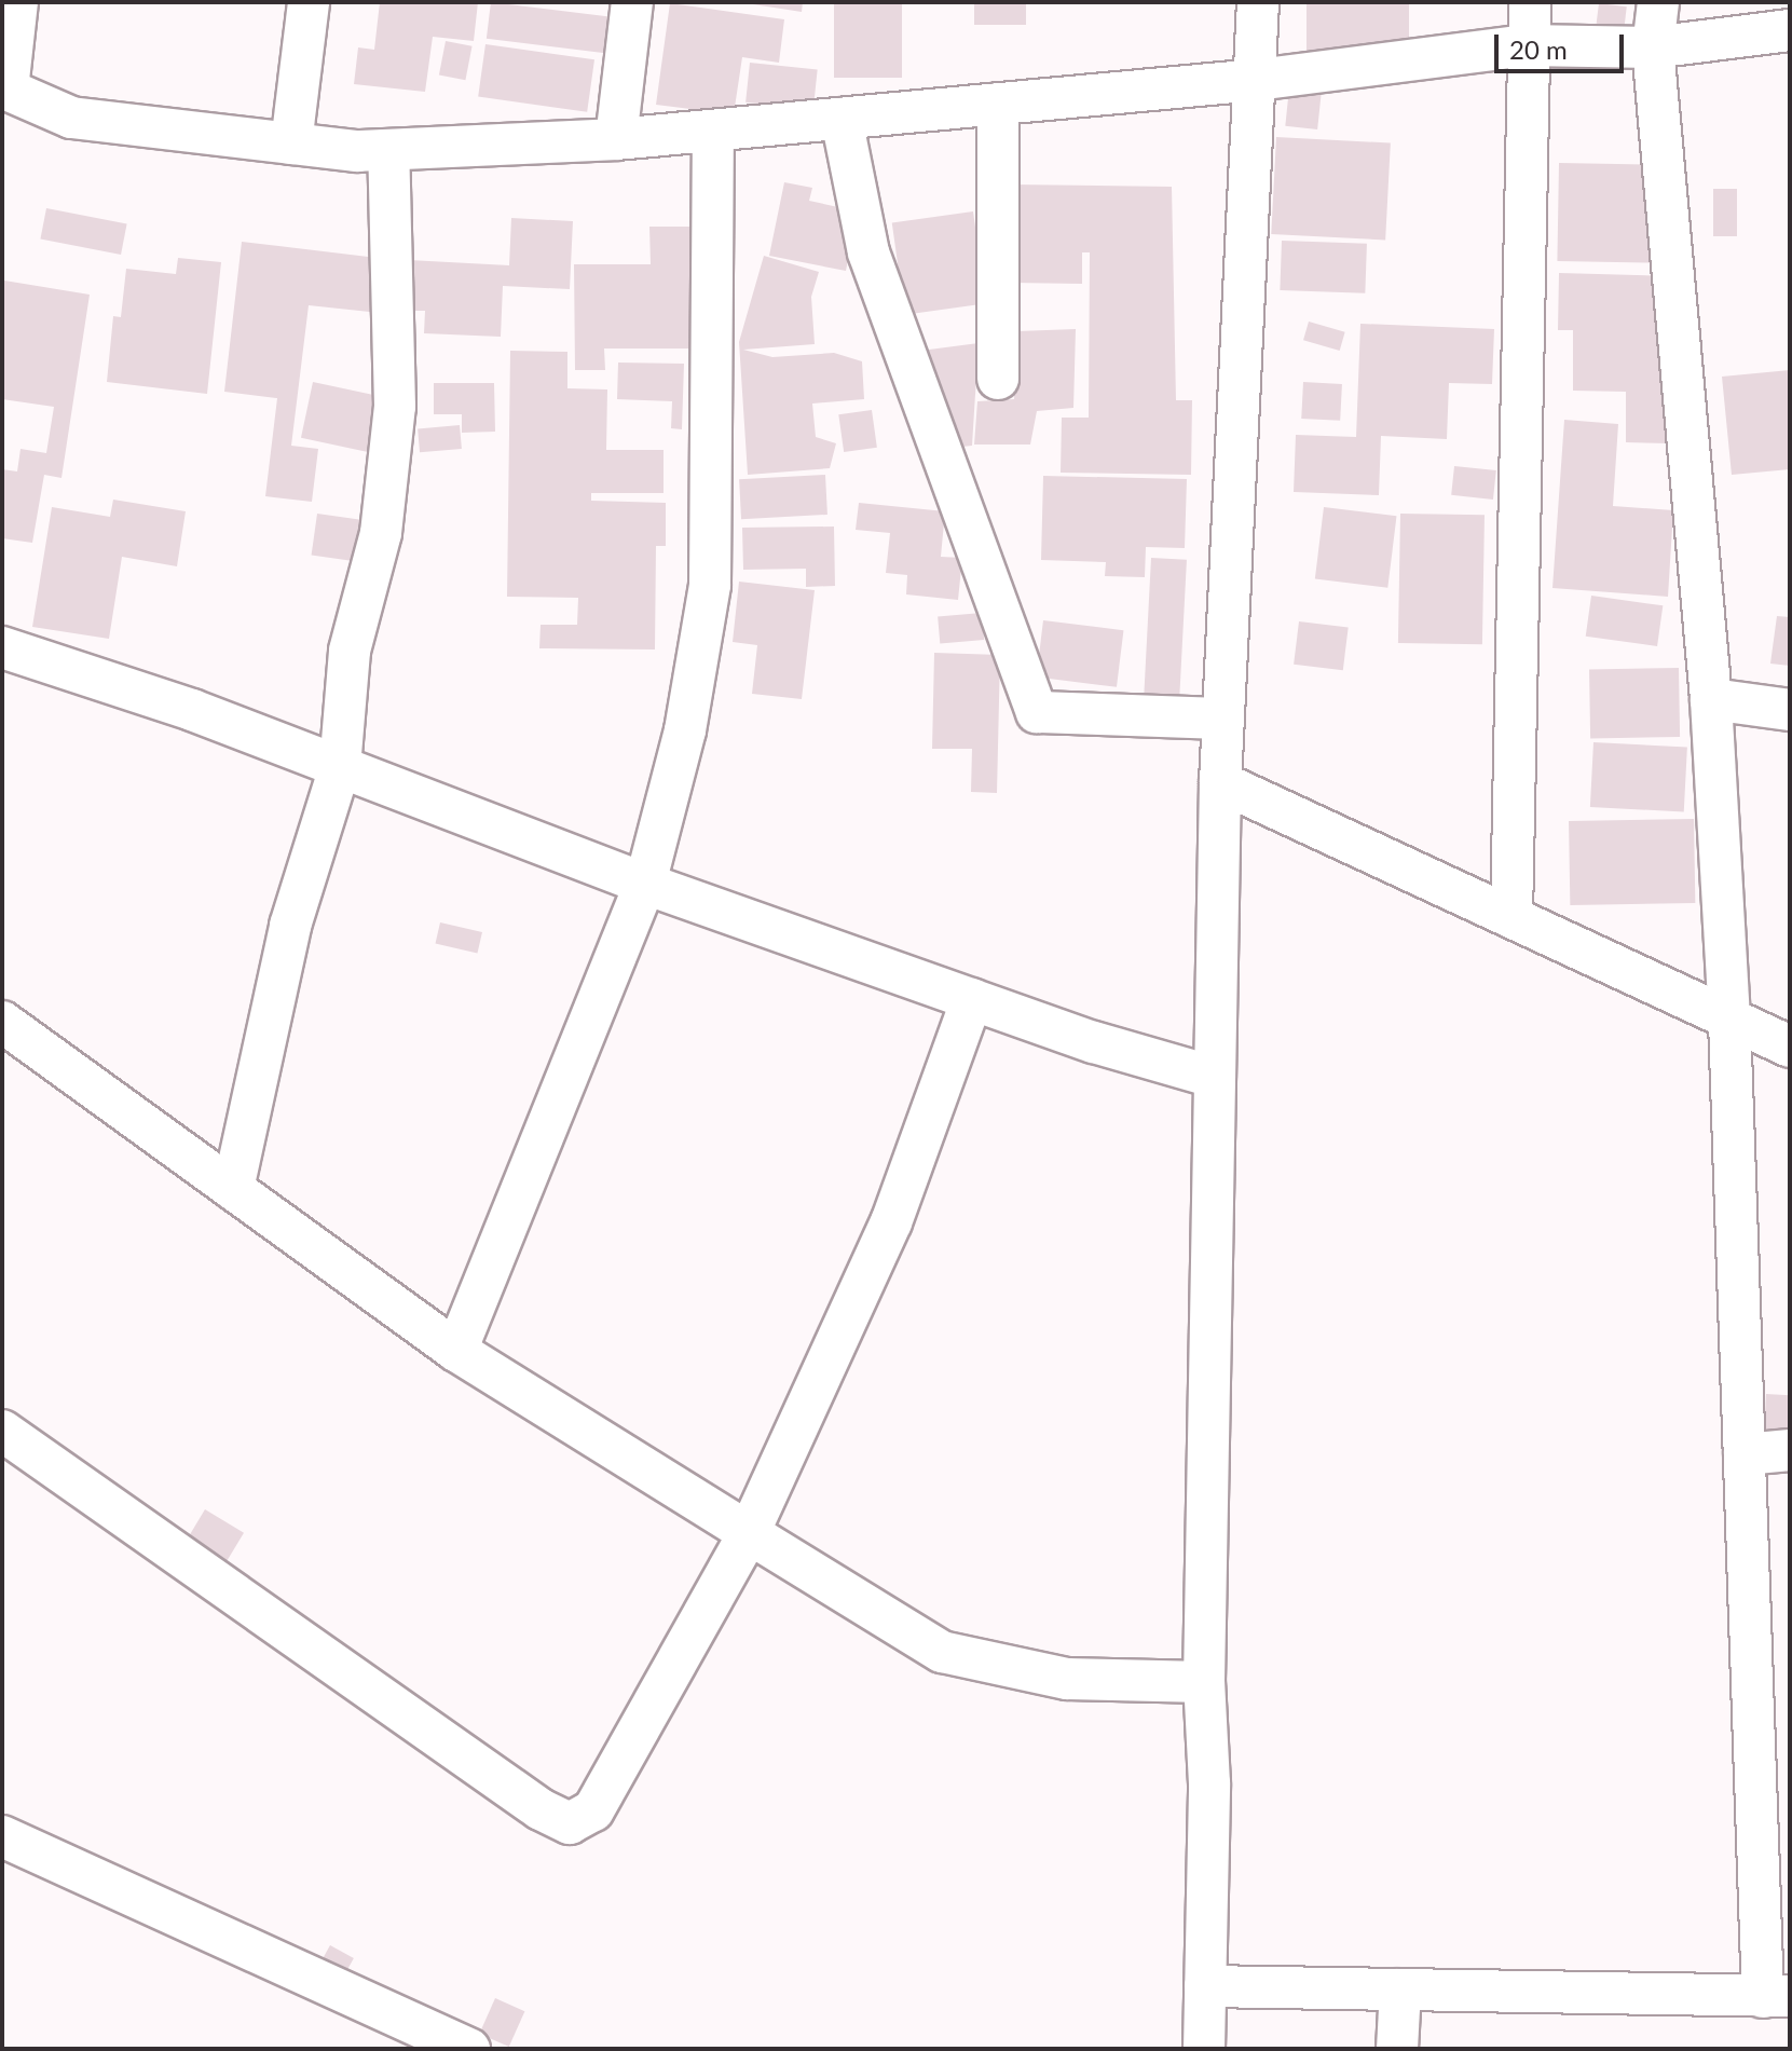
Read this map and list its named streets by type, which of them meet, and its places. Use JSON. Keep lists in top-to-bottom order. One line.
{"scale_bar":"20 m"}
